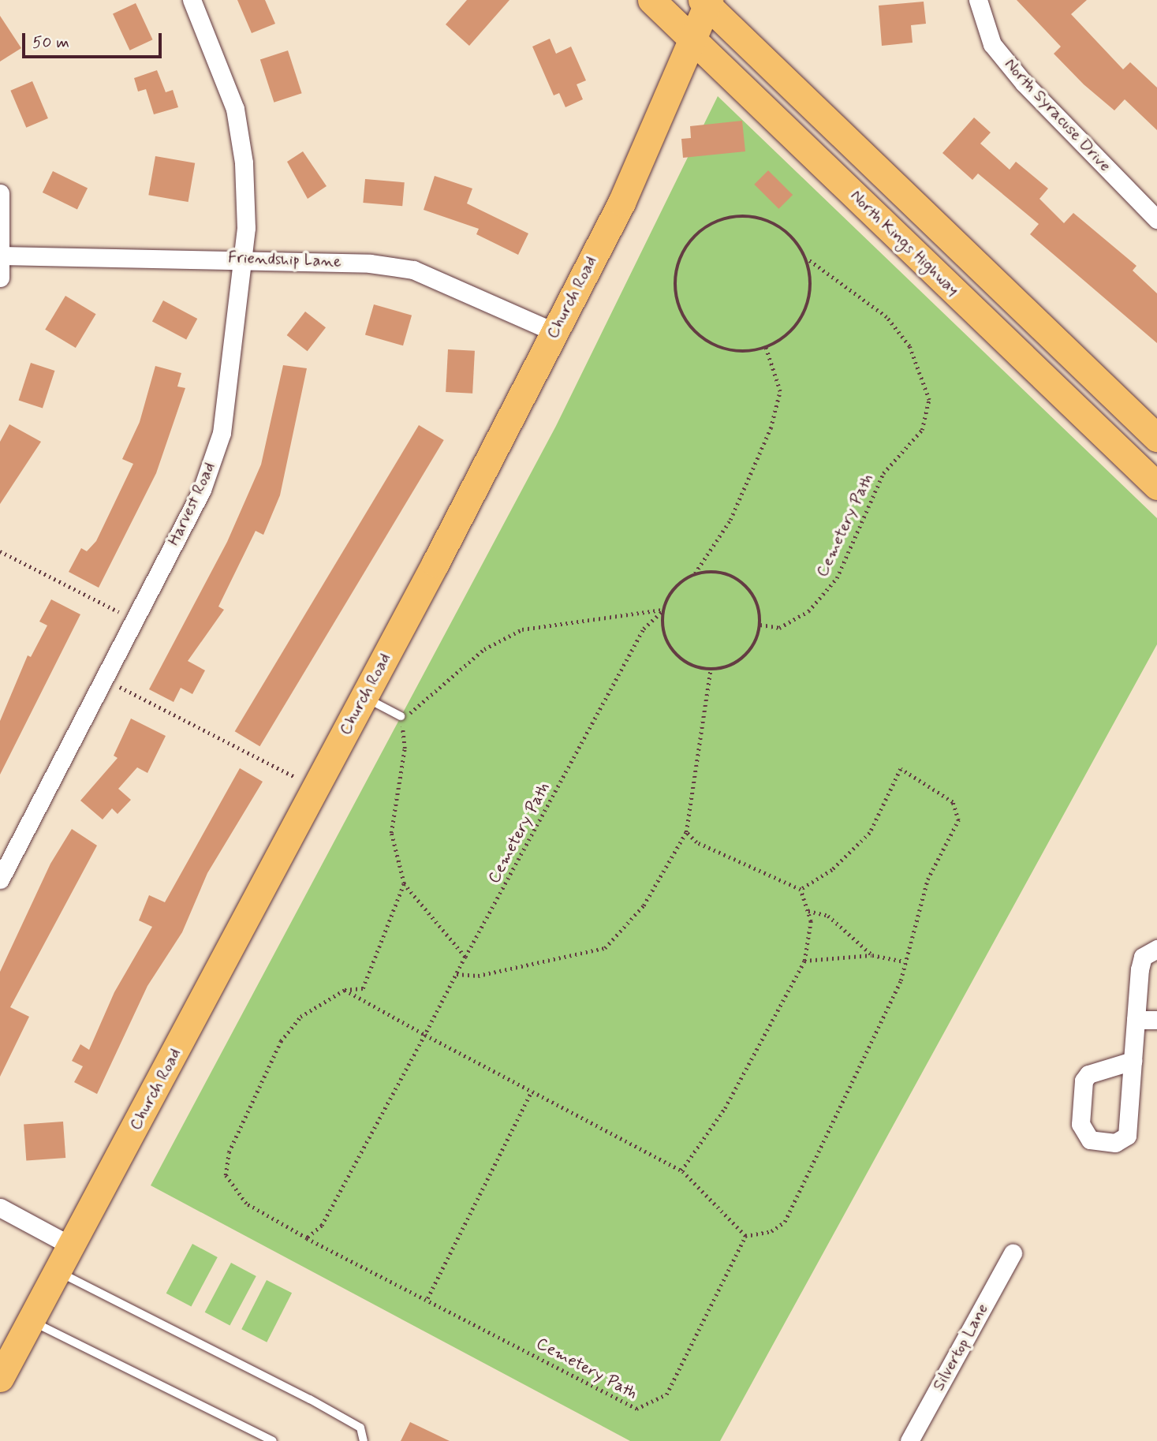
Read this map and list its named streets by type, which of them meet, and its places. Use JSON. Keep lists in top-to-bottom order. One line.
{"streets":{"main road":["North Kings Highway","Church Road"],"street":["North Syracuse Drive","Friendship Lane","Harvest Road","Silvertop Lane"],"path":["Cemetery Path"]},"crossings":[["North Kings Highway","Church Road"],["Friendship Lane","Church Road"],["Friendship Lane","Harvest Road"]],"scale_bar":"50 m"}
